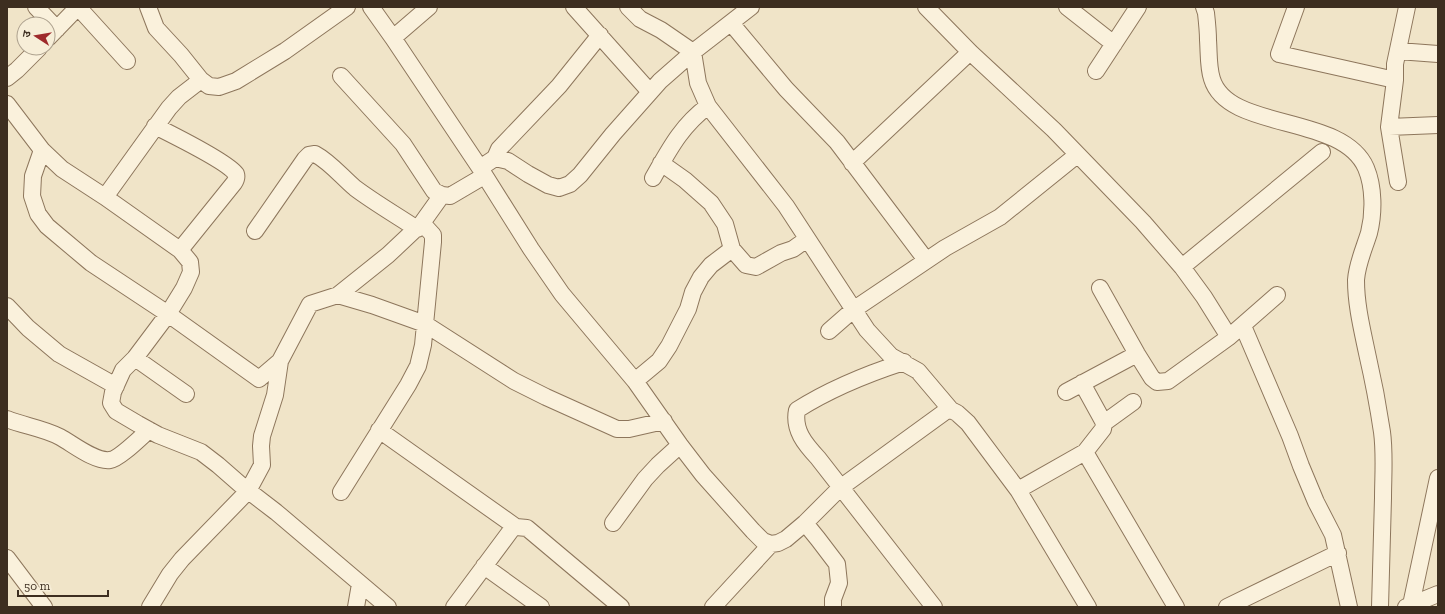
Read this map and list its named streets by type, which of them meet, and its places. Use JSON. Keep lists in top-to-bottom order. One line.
{"scale_bar":"50 m","north":"left"}
